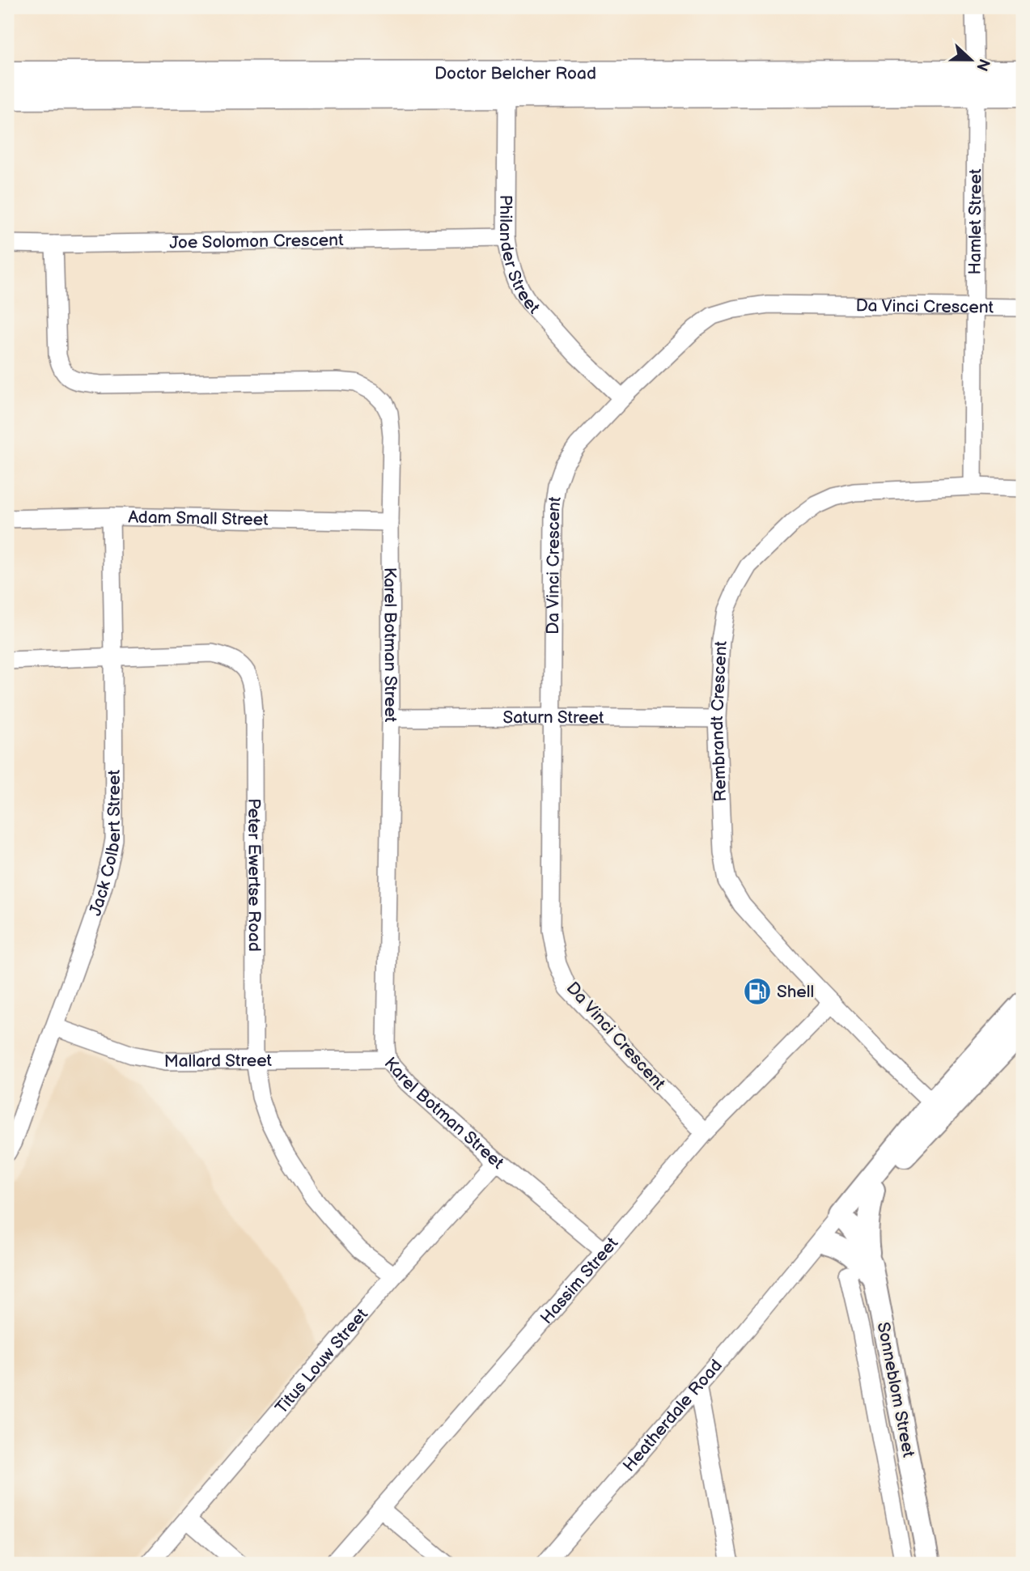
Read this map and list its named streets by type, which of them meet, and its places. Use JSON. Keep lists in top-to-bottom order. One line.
{"streets":{"main road":["Doctor Belcher Road"],"street":["Hamlet Street","Joe Solomon Crescent","Philander Street","Da Vinci Crescent","Adam Small Street","Karel Botman Street","Saturn Street","Rembrandt Crescent","Jack Colbert Street","Peter Ewertse Road","Mallard Street","Hassim Street","Titus Louw Street","Sonneblom Street","Heatherdale Road"]},"crossings":[["Doctor Belcher Road","Hamlet Street"],["Doctor Belcher Road","Philander Street"],["Hamlet Street","Da Vinci Crescent"],["Hamlet Street","Rembrandt Crescent"],["Joe Solomon Crescent","Philander Street"],["Joe Solomon Crescent","Karel Botman Street"],["Philander Street","Da Vinci Crescent"],["Da Vinci Crescent","Saturn Street"],["Da Vinci Crescent","Hassim Street"],["Adam Small Street","Karel Botman Street"],["Adam Small Street","Jack Colbert Street"],["Karel Botman Street","Saturn Street"],["Karel Botman Street","Mallard Street"],["Karel Botman Street","Hassim Street"],["Karel Botman Street","Titus Louw Street"],["Saturn Street","Rembrandt Crescent"],["Rembrandt Crescent","Hassim Street"],["Rembrandt Crescent","Heatherdale Road"],["Jack Colbert Street","Peter Ewertse Road"],["Jack Colbert Street","Mallard Street"],["Peter Ewertse Road","Mallard Street"],["Peter Ewertse Road","Titus Louw Street"],["Sonneblom Street","Heatherdale Road"]],"places":{"fuel station":["Shell"]},"north":"right"}
